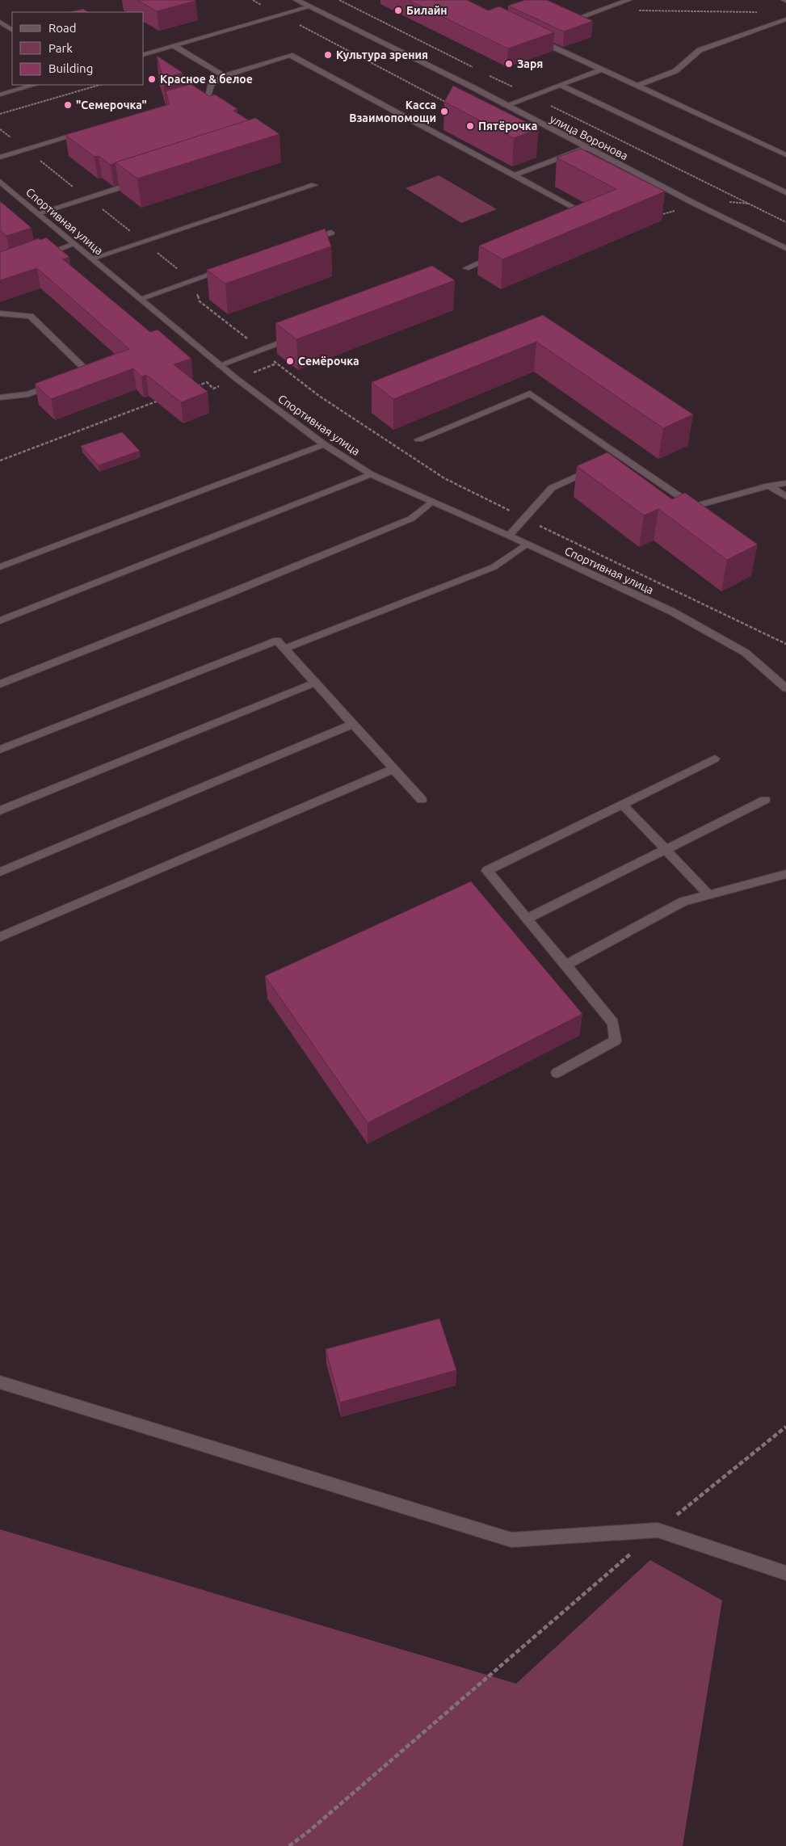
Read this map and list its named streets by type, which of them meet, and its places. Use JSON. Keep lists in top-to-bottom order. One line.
{"streets":{"street":["улица Воронова","Спортивная улица"]},"places":["Билайн","Культура зрения","Заря","Красное & белое","\"Семерочка\"","Касса Взаимопомощи","Пятёрочка","Семёрочка"],"legend":["Road","Park","Building"]}
